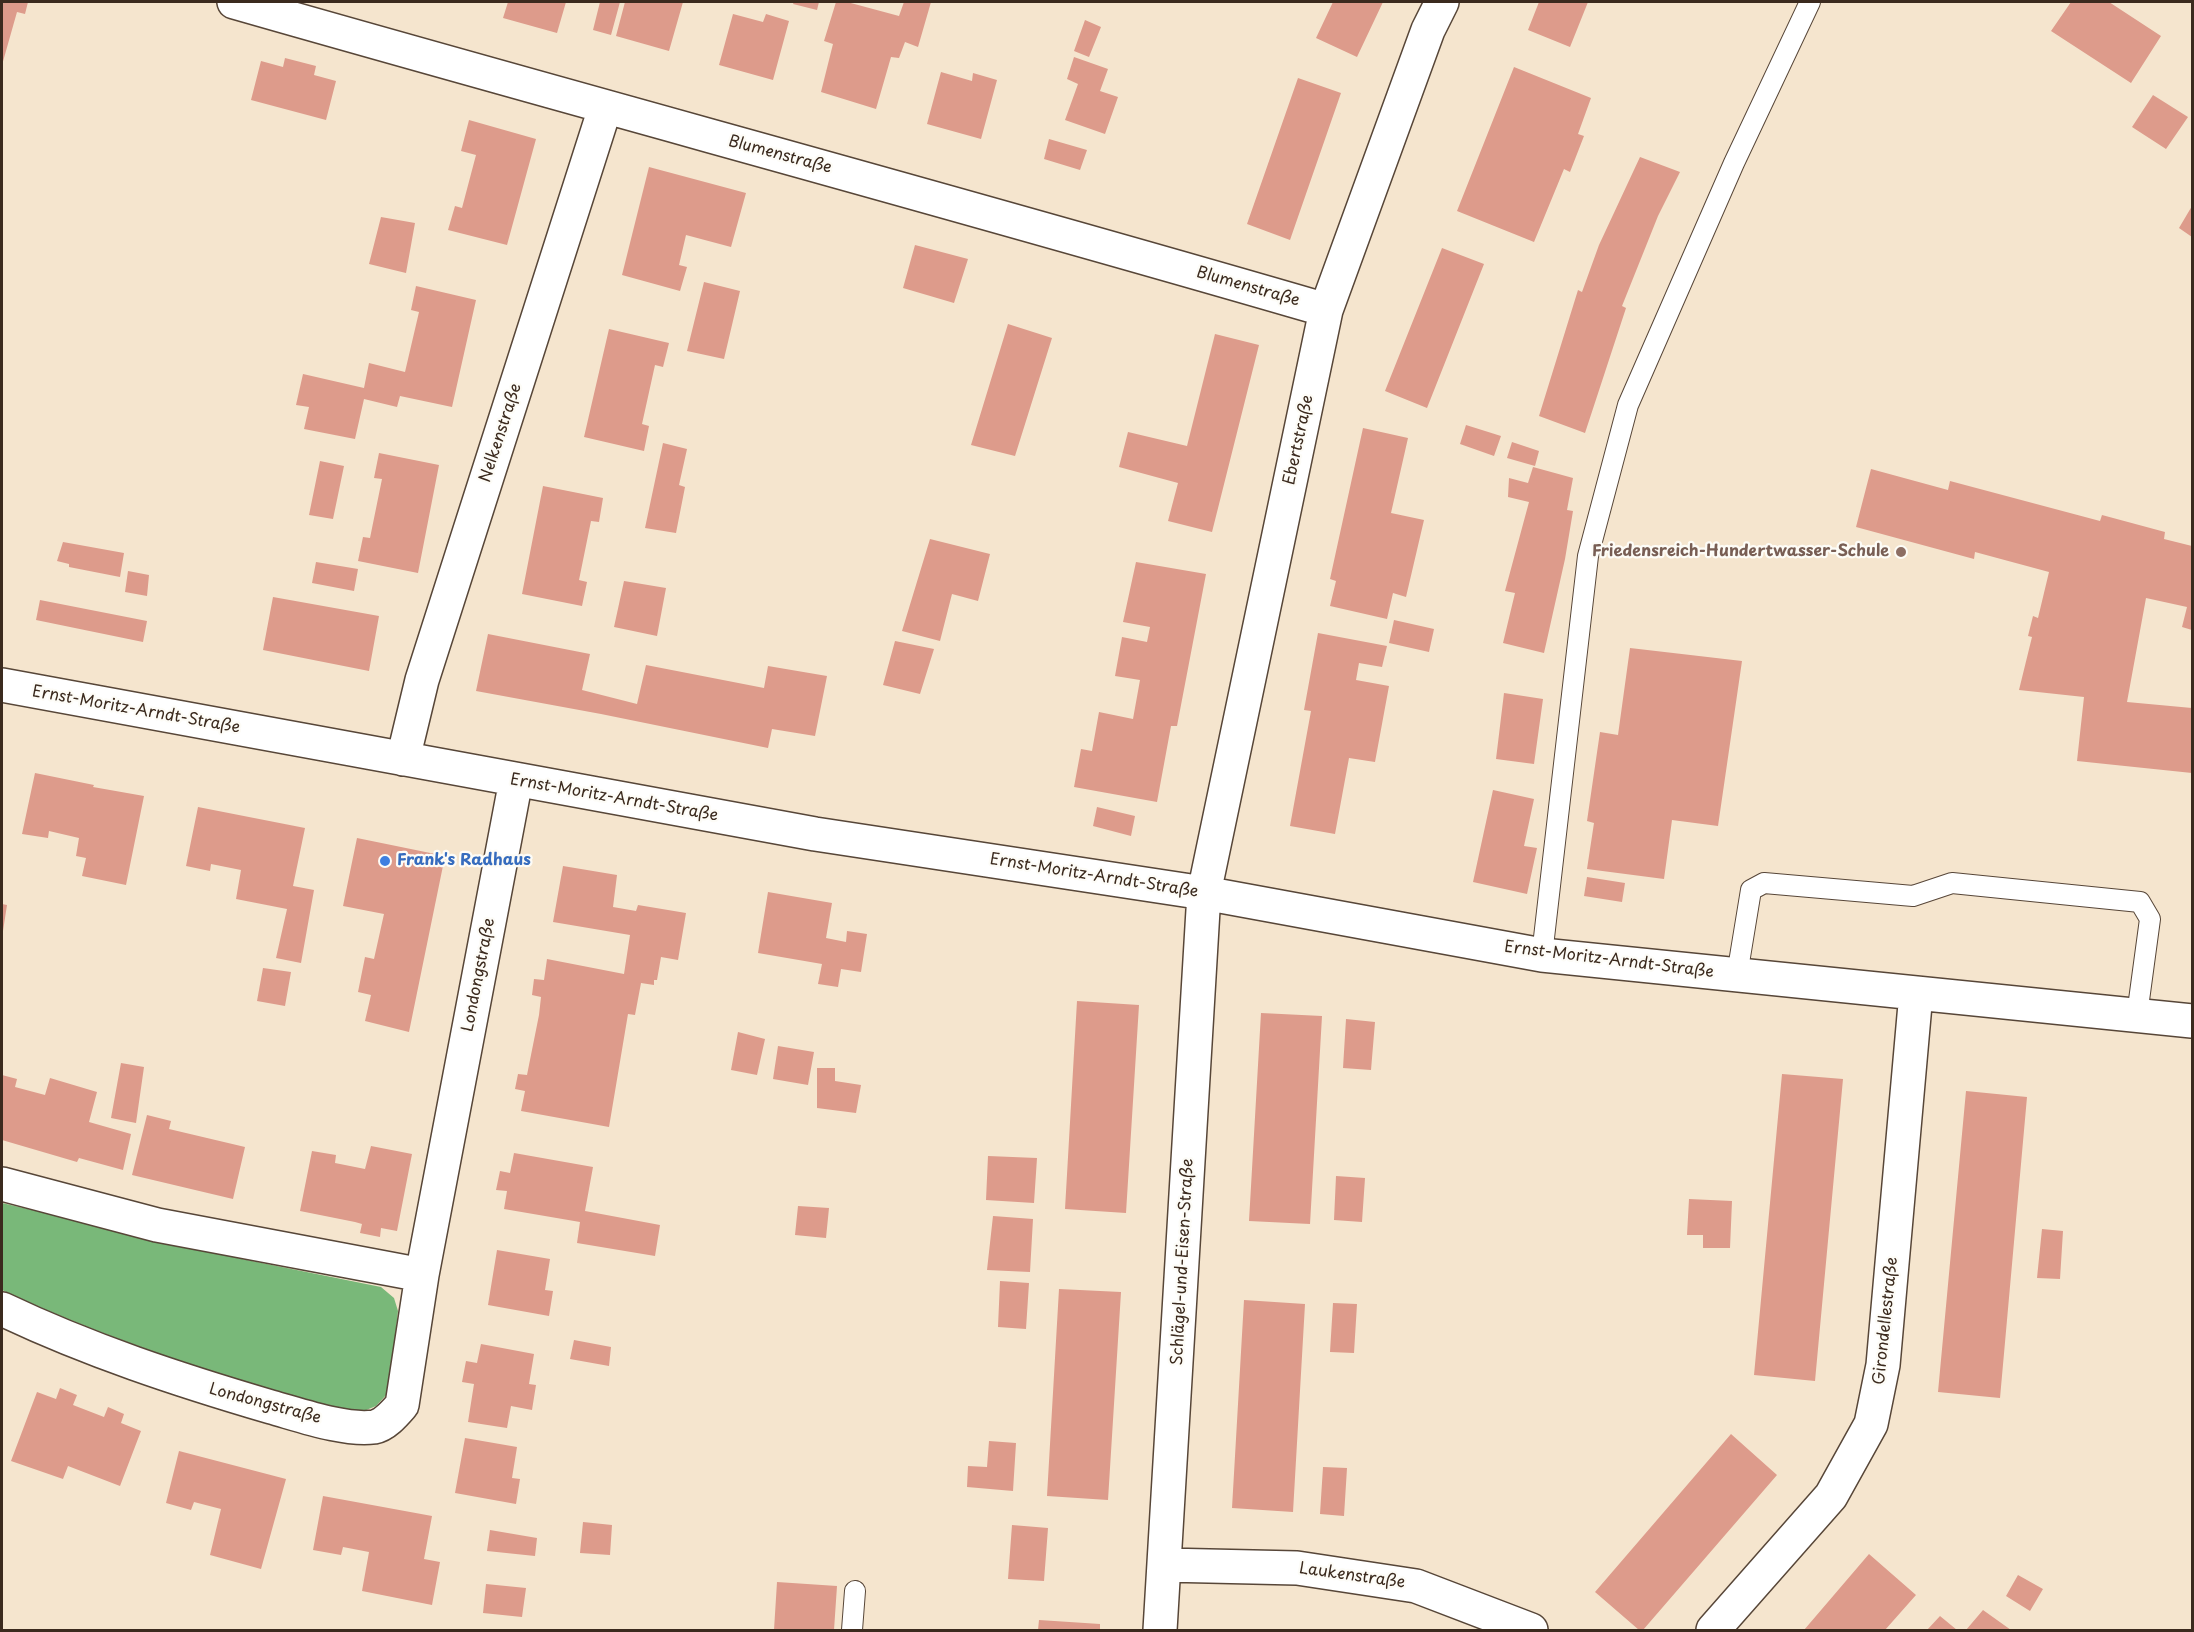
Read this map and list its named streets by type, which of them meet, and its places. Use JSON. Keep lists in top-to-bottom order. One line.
{"streets":{"street":["Blumenstraße","Nelkenstraße","Ebertstraße","Ernst-Moritz-Arndt-Straße","Londongstraße","Schlägel-und-Eisen-Straße","Girondellestraße","Laukenstraße"]},"crossings":[["Blumenstraße","Nelkenstraße"],["Blumenstraße","Ebertstraße"],["Nelkenstraße","Ernst-Moritz-Arndt-Straße"],["Ebertstraße","Ernst-Moritz-Arndt-Straße"],["Ebertstraße","Schlägel-und-Eisen-Straße"],["Ernst-Moritz-Arndt-Straße","Londongstraße"],["Ernst-Moritz-Arndt-Straße","Schlägel-und-Eisen-Straße"],["Ernst-Moritz-Arndt-Straße","Girondellestraße"],["Schlägel-und-Eisen-Straße","Laukenstraße"]],"places":["Friedensreich-Hundertwasser-Schule","Frank's Radhaus"]}
